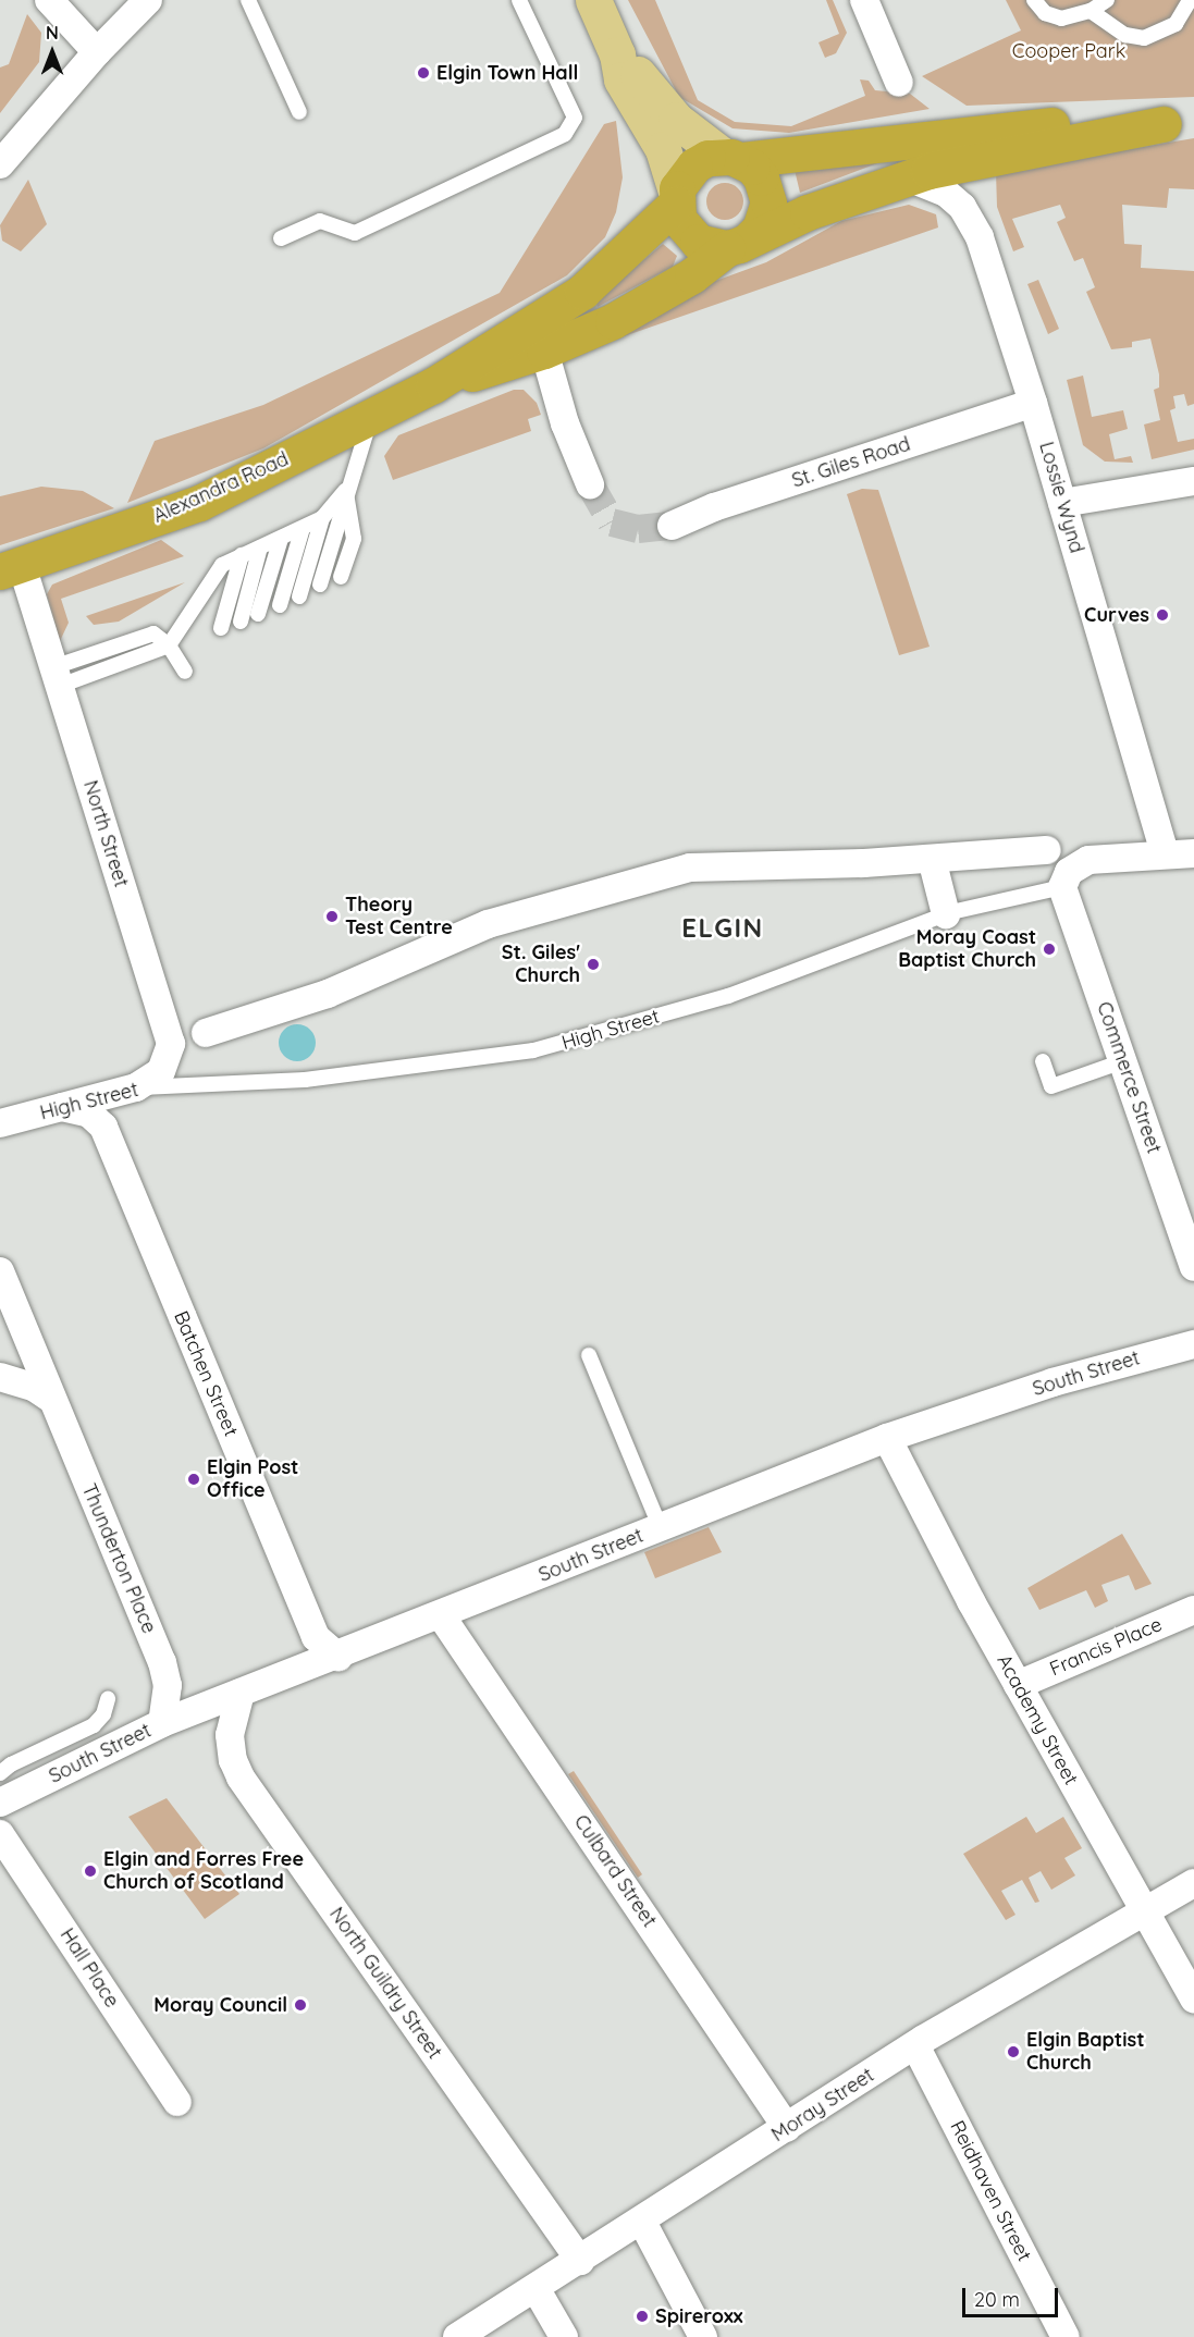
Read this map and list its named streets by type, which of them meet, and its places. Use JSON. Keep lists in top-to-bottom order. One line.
{"streets":{"highway":["Alexandra Road"],"street":["St. Giles Road","Lossie Wynd","North Street","High Street","Commerce Street","Batchen Street","South Street","Thunderton Place","Francis Place","Academy Street","Culbard Street","Hall Place","North Guildry Street","Moray Street","Reidhaven Street"]},"crossings":[["St. Giles Road","Lossie Wynd"],["Alexandra Road","North Street"],["North Street","High Street"],["High Street","Commerce Street"],["High Street","Batchen Street"],["Batchen Street","South Street"],["South Street","Thunderton Place"],["South Street","Academy Street"],["South Street","Culbard Street"],["South Street","North Guildry Street"],["Francis Place","Academy Street"],["Academy Street","Moray Street"],["Culbard Street","Moray Street"],["North Guildry Street","Moray Street"],["Moray Street","Reidhaven Street"]],"districts":["ELGIN"],"parks":["Cooper Park"],"places":["Elgin Town Hall","Curves","Theory Test Centre","Moray Coast Baptist Church","St. Giles' Church","Elgin Post Office","Elgin and Forres Free Church of Scotland","Moray Council","Elgin Baptist Church","Spireroxx"],"scale_bar":"20 m","north":"top"}
